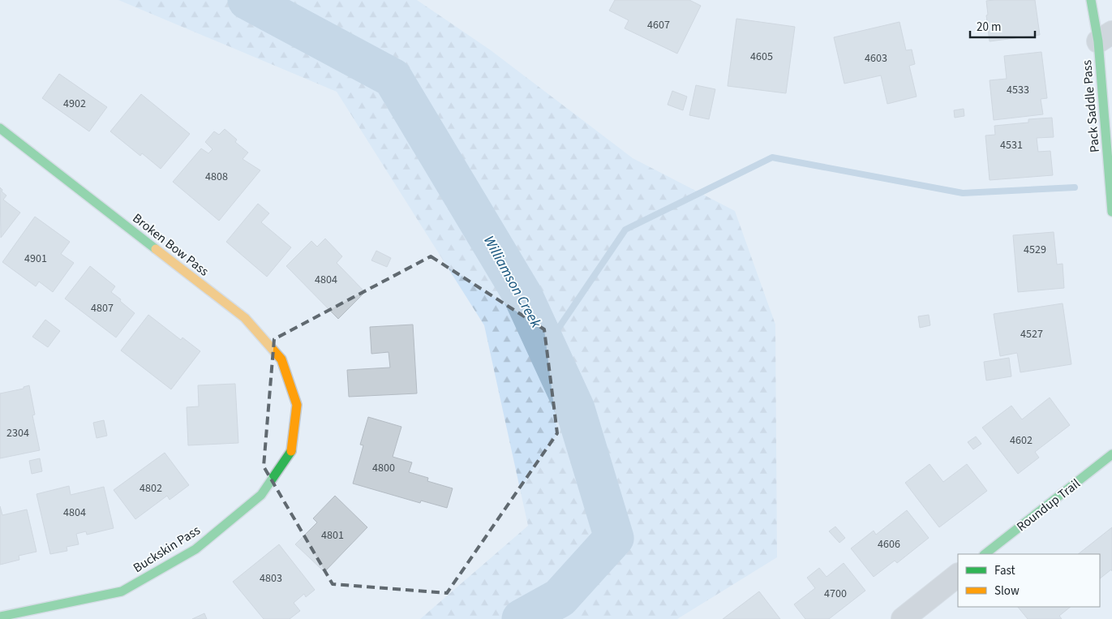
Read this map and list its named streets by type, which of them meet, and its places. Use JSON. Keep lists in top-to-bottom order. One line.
{"streets":{"street":["Pack Saddle Pass","Broken Bow Pass","Roundup Trail","Buckskin Pass"]},"crossings":[["Broken Bow Pass","Buckskin Pass"]],"water":["Williamson Creek"],"house_numbers":["4607","4605","4603","4533","4902","4531","4808","4529","4901","4804","4807","4527","2304","4602","4800","4802","4804","4801","4606","4803","4700"],"legend":["Fast","Slow"],"scale_bar":"20 m"}
